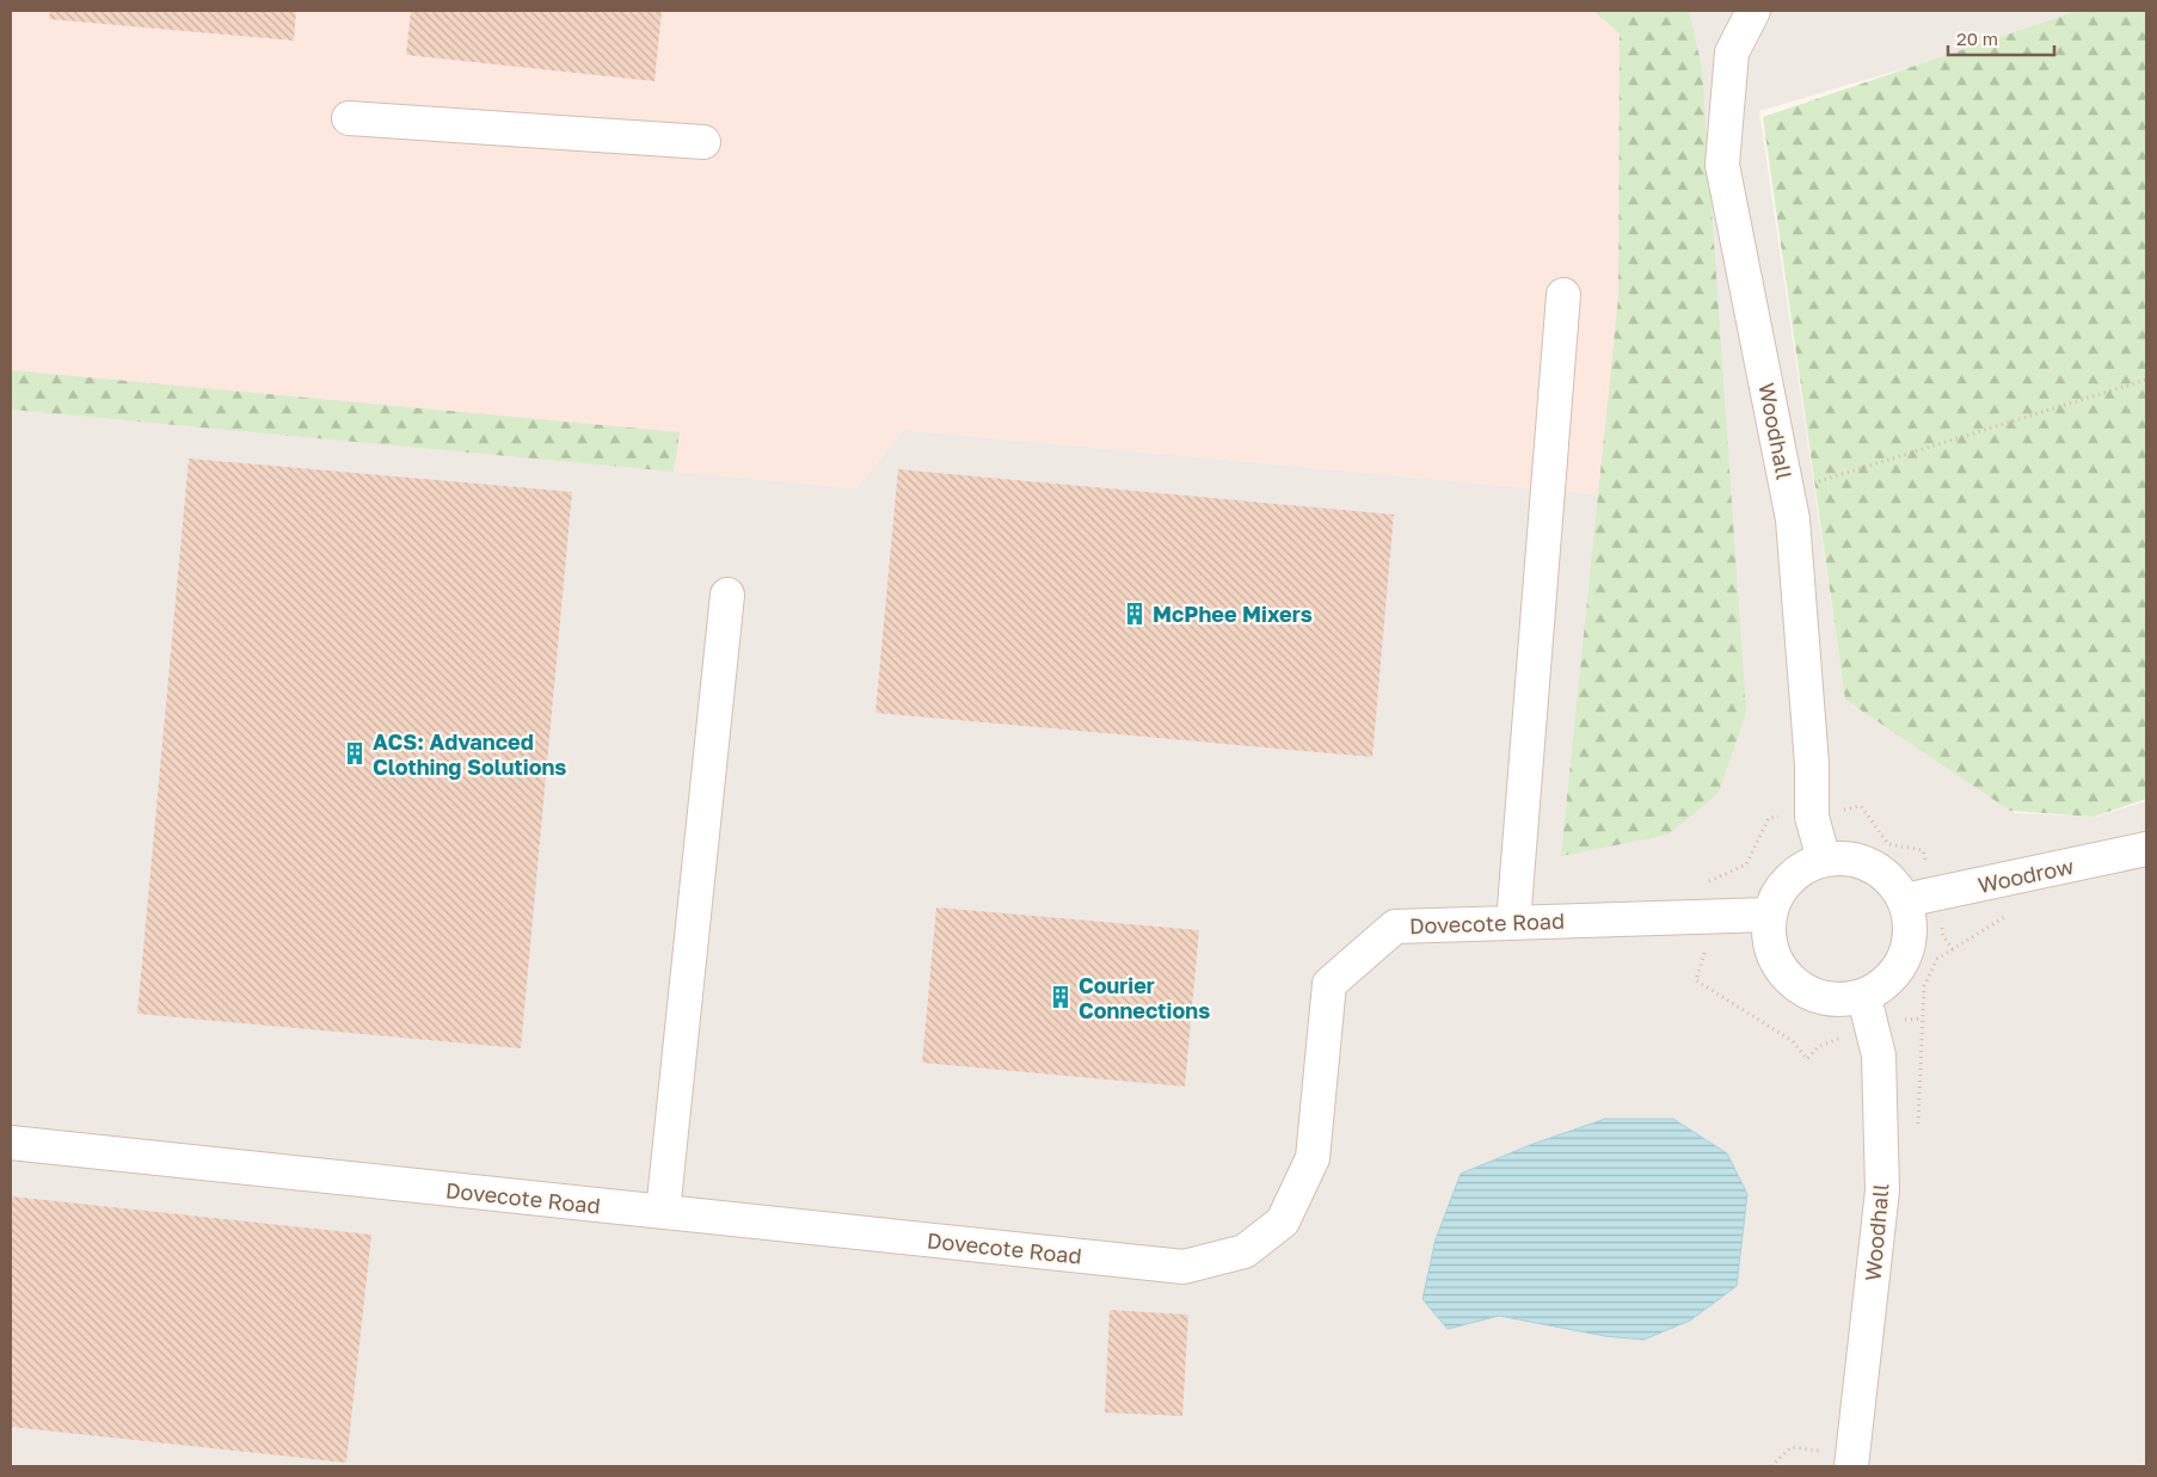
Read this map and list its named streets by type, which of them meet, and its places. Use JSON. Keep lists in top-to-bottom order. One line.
{"streets":{"street":["Woodhall","Woodrow","Dovecote Road"]},"crossings":[["Woodhall","Woodrow"],["Woodhall","Dovecote Road"],["Woodrow","Dovecote Road"]],"places":{"building":["McPhee Mixers","ACS: Advanced Clothing Solutions","Courier Connections"]},"scale_bar":"20 m"}
